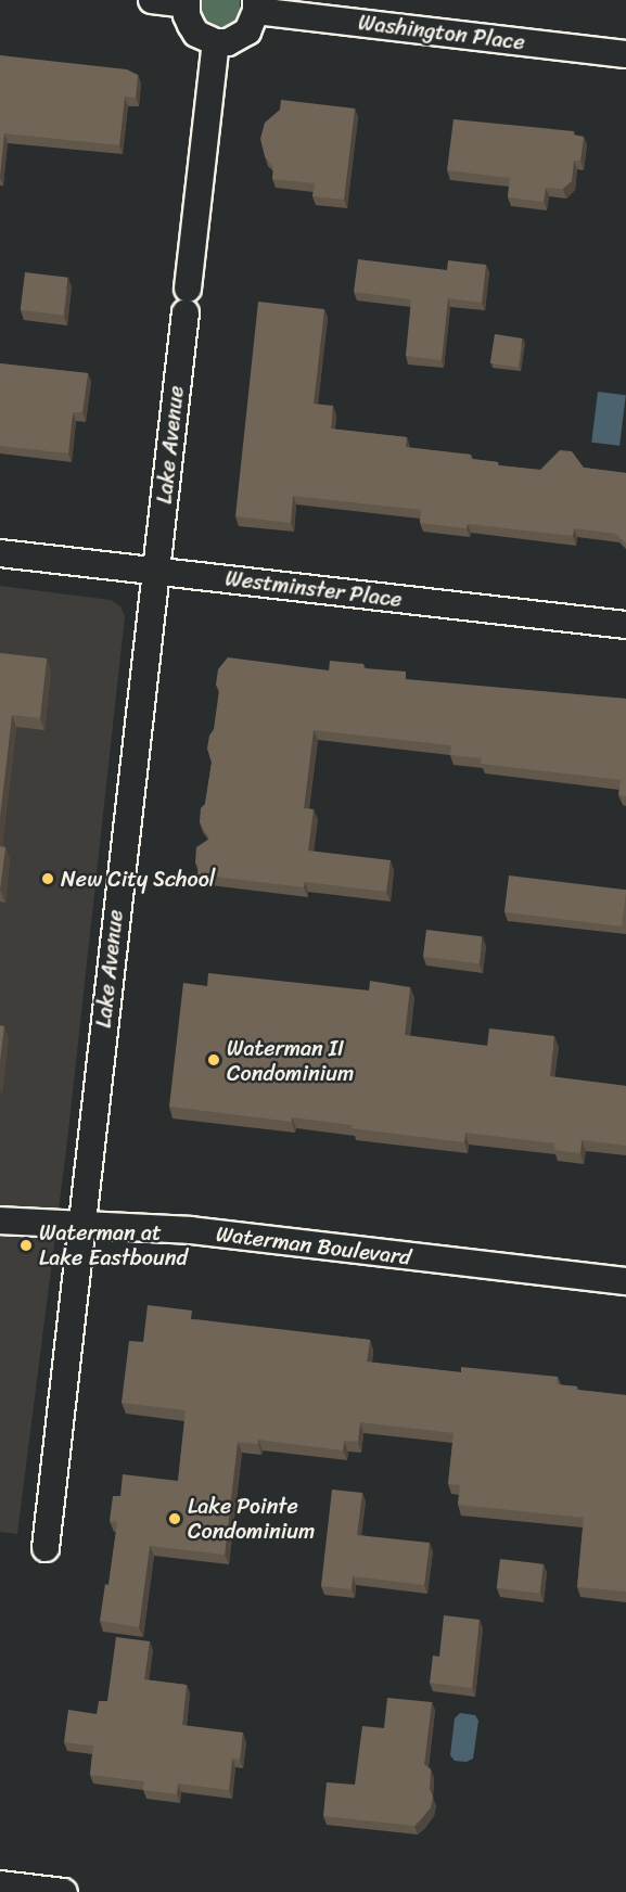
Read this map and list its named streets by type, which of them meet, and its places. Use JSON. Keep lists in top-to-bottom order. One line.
{"streets":{"street":["Washington Place","Lake Avenue","Westminster Place","Waterman Boulevard"]},"crossings":[["Lake Avenue","Westminster Place"],["Lake Avenue","Waterman Boulevard"]],"places":["New City School","Waterman II Condominium","Waterman at Lake Eastbound","Lake Pointe Condominium"]}
